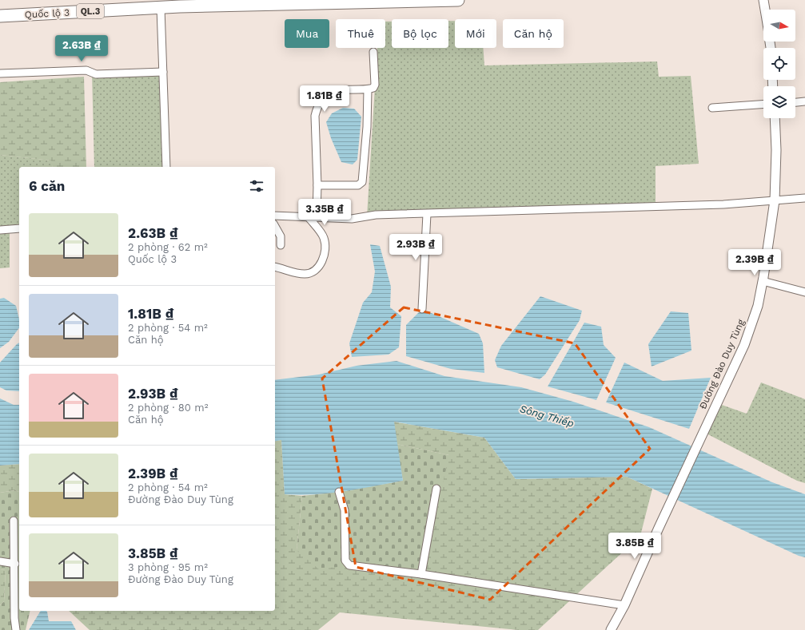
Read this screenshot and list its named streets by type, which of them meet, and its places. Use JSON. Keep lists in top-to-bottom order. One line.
{"streets":{"highway":["QL.3","Quốc lộ 3"],"street":["Đường Đào Duy Tùng"]},"water":["Sông Thiếp"],"north":"right","page":{"chip":["Mua","Thuê","Bộ lọc","Mới","Căn hộ"],"price":["2.63B ₫","1.81B ₫","3.35B ₫","2.93B ₫","2.39B ₫","3.85B ₫"],"heading":"6 căn","list":[{"name":"2.63B ₫","note":"2 phòng · 62 m² · Quốc lộ 3"},{"name":"1.81B ₫","note":"2 phòng · 54 m² · Căn hộ"},{"name":"2.93B ₫","note":"2 phòng · 80 m² · Căn hộ"},{"name":"2.39B ₫","note":"2 phòng · 54 m² · Đường Đào Duy Tùng"},{"name":"3.85B ₫","note":"3 phòng · 95 m² · Đường Đào Duy Tùng"}]}}
